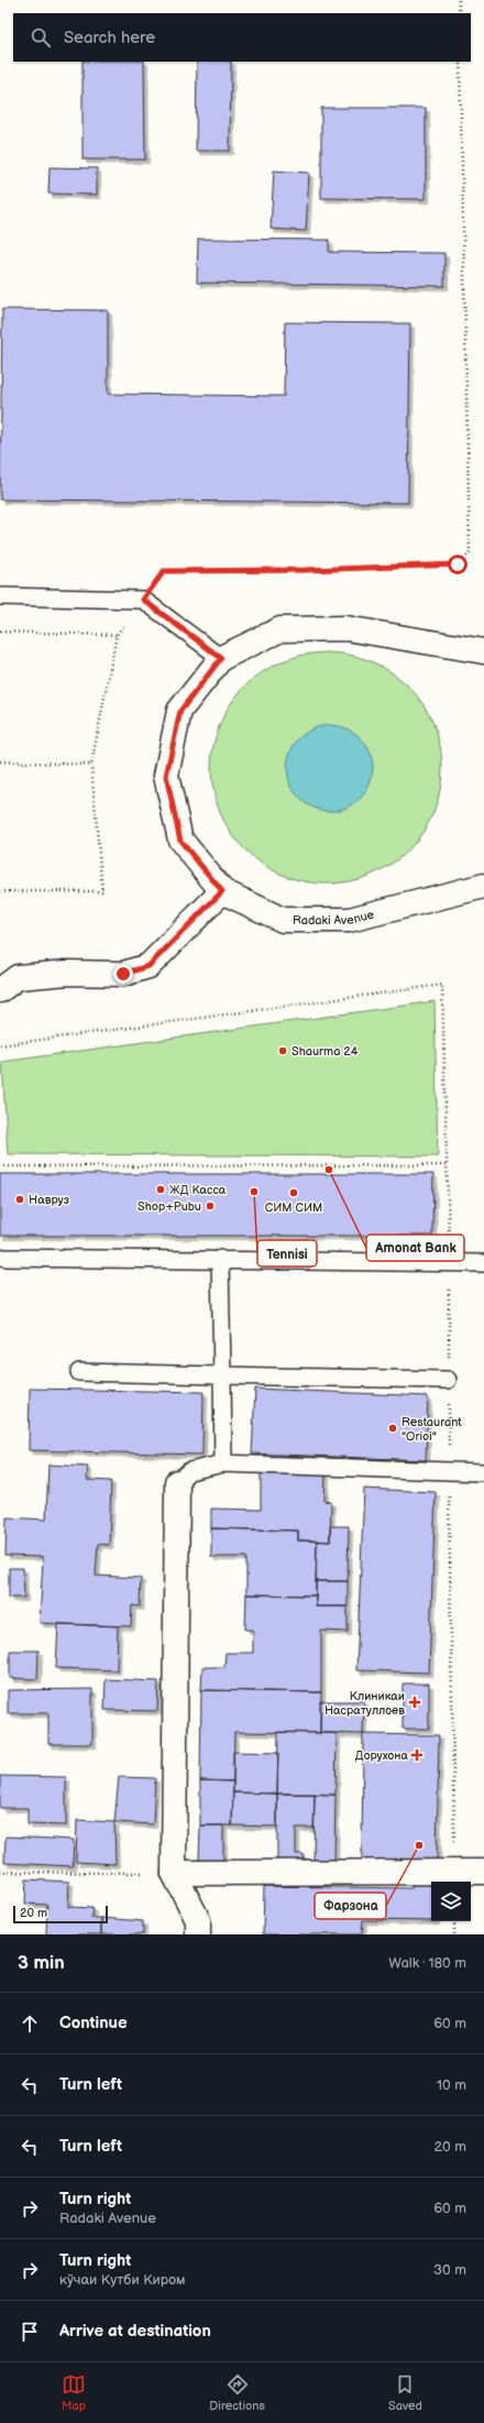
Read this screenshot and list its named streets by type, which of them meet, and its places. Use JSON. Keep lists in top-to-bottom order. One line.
{"streets":{"street":["Radaki Avenue"]},"places":{"other":["Shaurma 24","Amonat Bank","ЖД Касса","Tennisi","СИМ СИМ","Навруз","Shop+Pubu","Restaurant \"Orioi\"","Фарзона"],"health":["Клиникаи Насратуллоев","Дорухона"]},"scale_bar":"20 m","page":{"search":"Search here","scale":"20 m","heading":["3 min","Walk · 180 m"],"list":[["Continue","60 m"],["Turn left","10 m"],["Turn left","20 m"],["Turn right","Radaki Avenue","60 m"],["Turn right","кӯчаи Кутби Киром","30 m"],"Arrive at destination"],"nav":["Map","Directions","Saved"]}}
